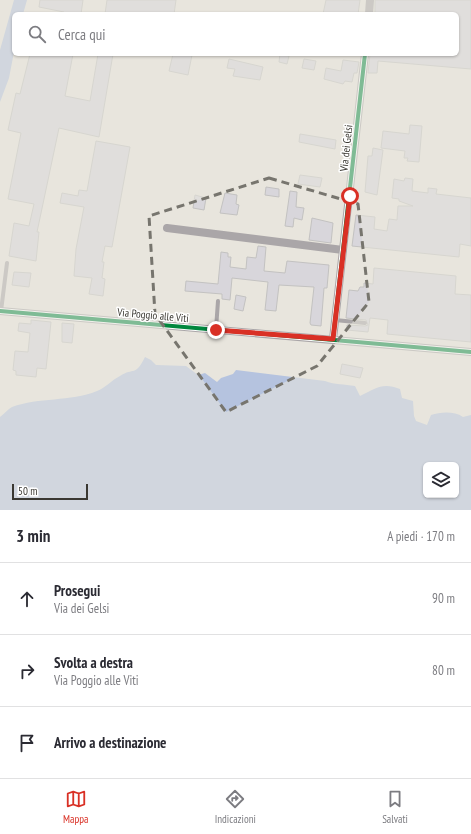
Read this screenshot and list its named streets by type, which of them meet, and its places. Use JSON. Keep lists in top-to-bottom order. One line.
{"streets":{"street":["Via dei Gelsi","Via Poggio alle Viti"]},"crossings":[["Via dei Gelsi","Via Poggio alle Viti"]],"scale_bar":"50 m","page":{"search":"Cerca qui","scale":"50 m","heading":["3 min","A piedi · 170 m"],"list":[["Prosegui","Via dei Gelsi","90 m"],["Svolta a destra","Via Poggio alle Viti","80 m"],"Arrivo a destinazione"],"nav":["Mappa","Indicazioni","Salvati"]}}
